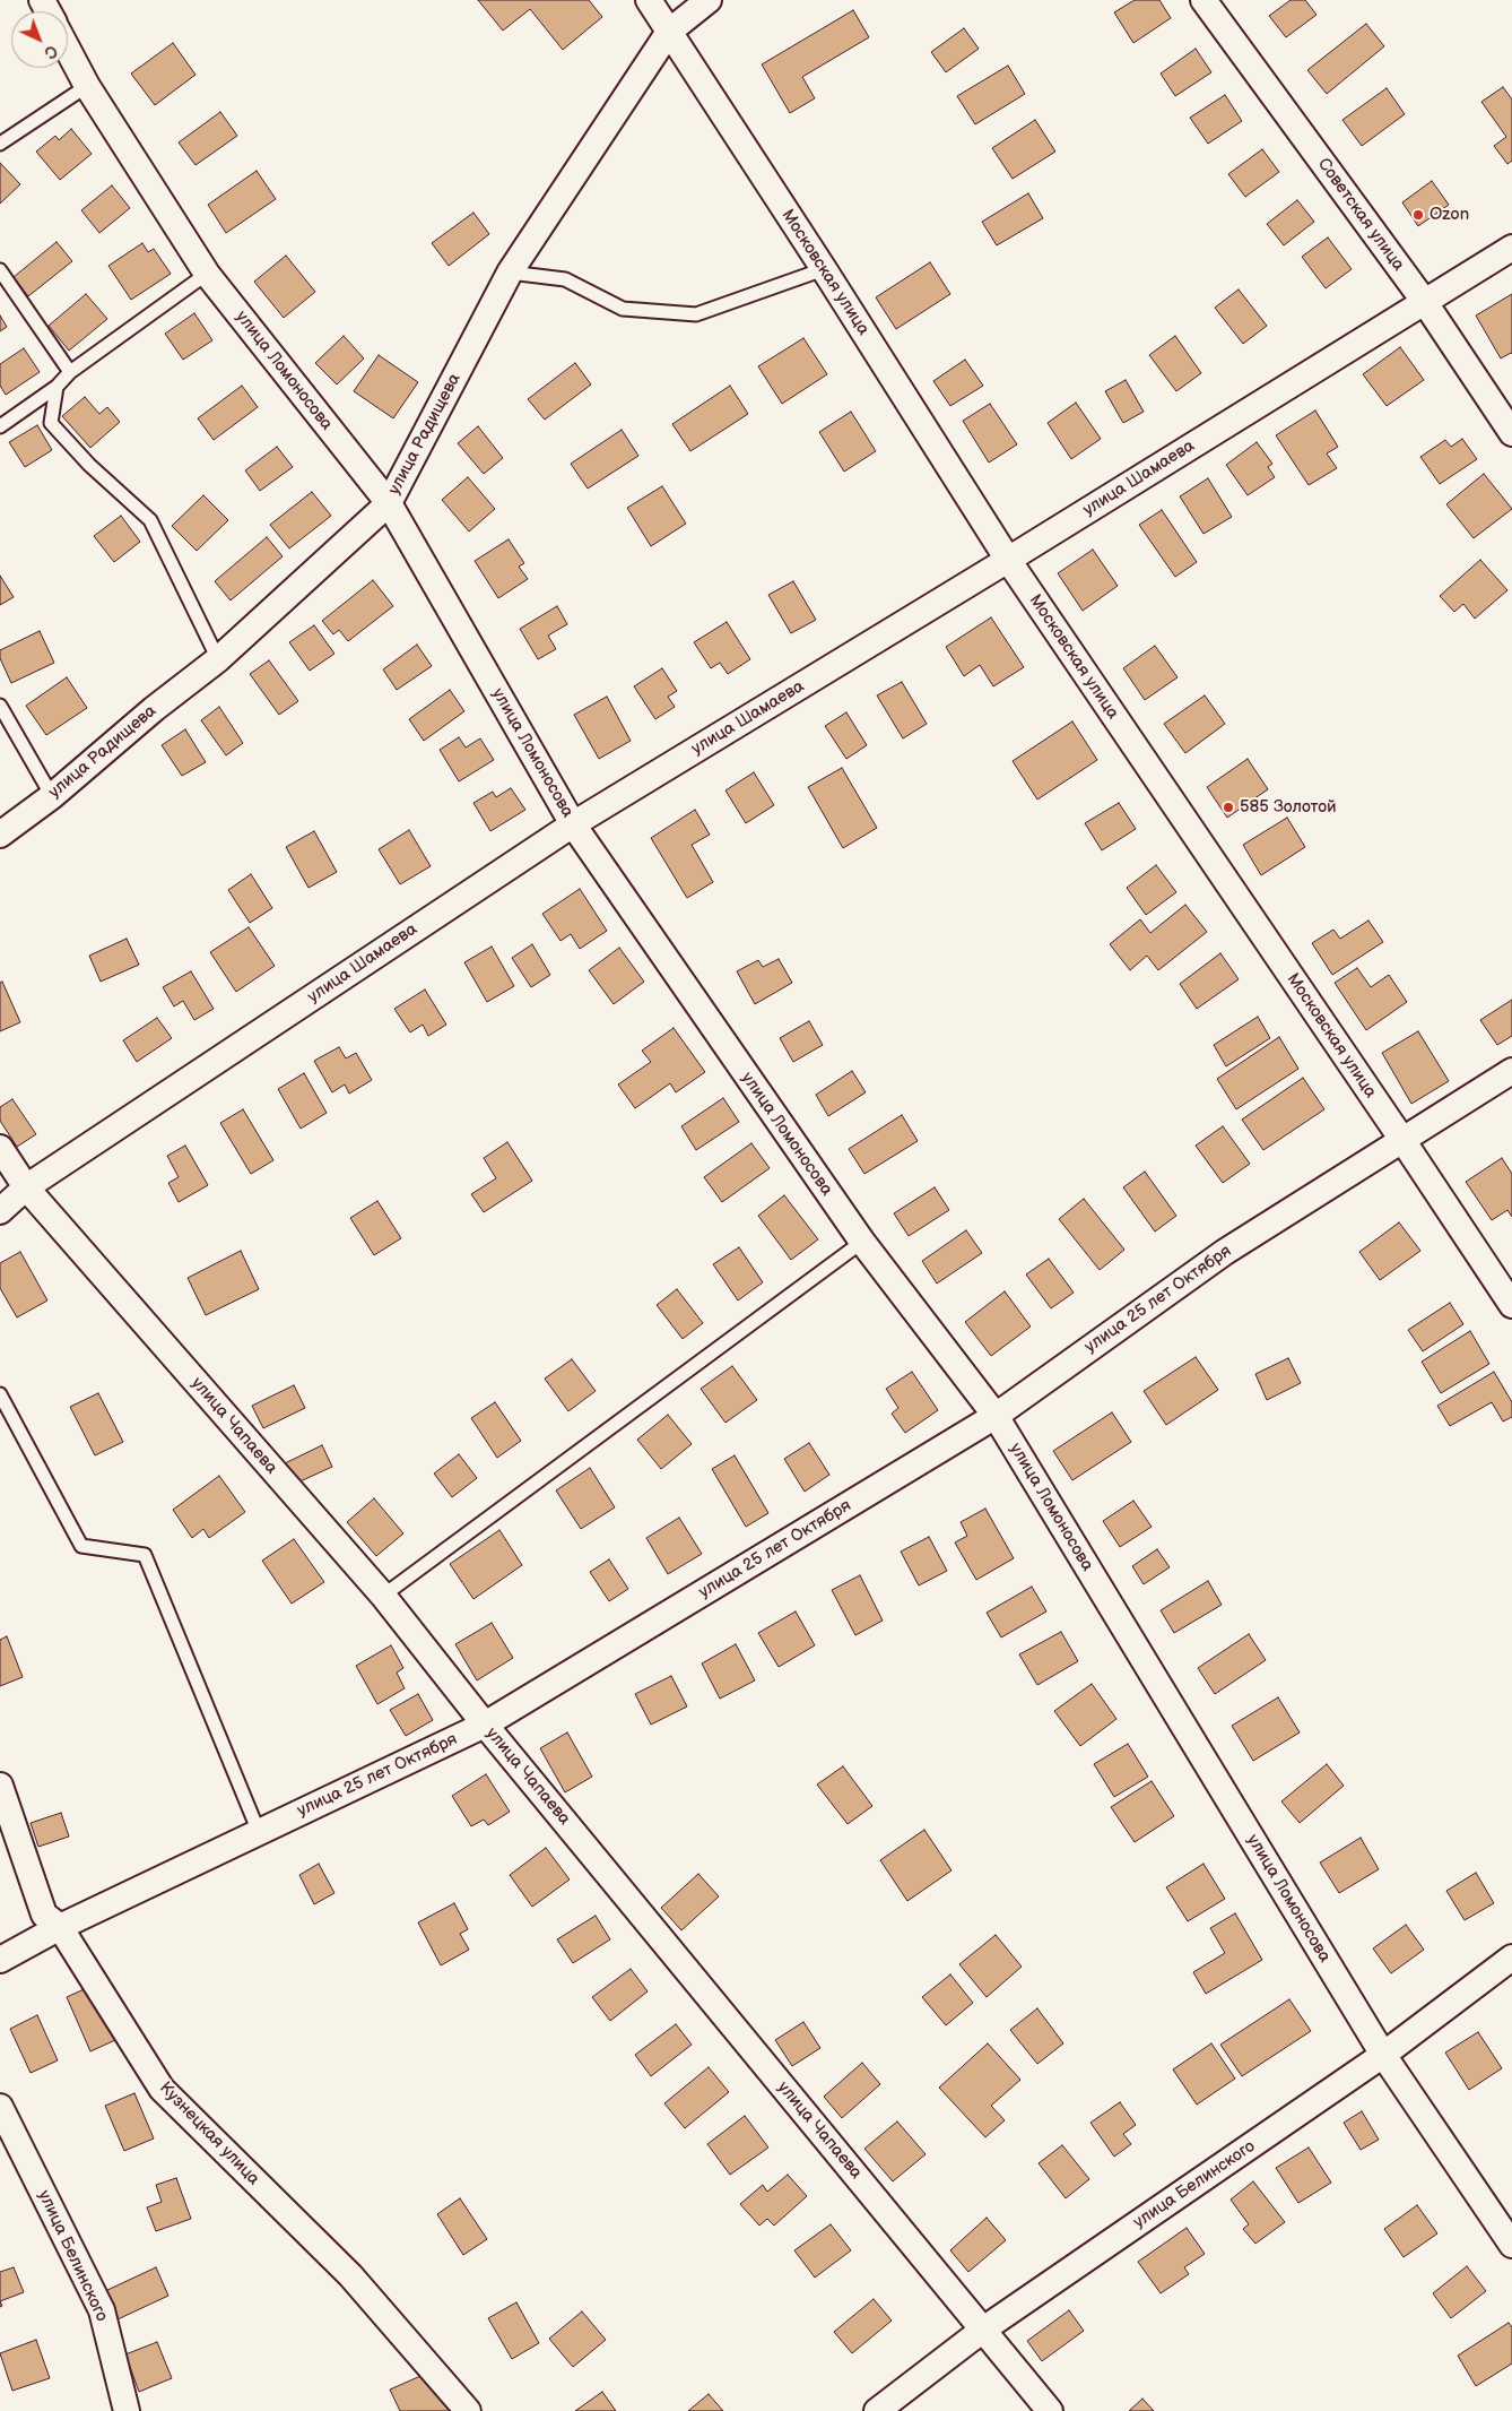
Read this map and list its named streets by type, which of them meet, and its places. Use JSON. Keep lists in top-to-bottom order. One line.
{"streets":{"street":["Советская улица","Московская улица","улица Ломоносова","улица Радищева","улица Шамаева","улица 25 лет Октября","улица Чапаева","Кузнецкая улица","улица Белинского"]},"crossings":[["Советская улица","улица Шамаева"],["Московская улица","улица Радищева"],["Московская улица","улица Шамаева"],["Московская улица","улица 25 лет Октября"],["улица Ломоносова","улица Радищева"],["улица Ломоносова","улица Шамаева"],["улица Ломоносова","улица 25 лет Октября"],["улица Ломоносова","улица Белинского"],["улица Шамаева","улица Чапаева"],["улица 25 лет Октября","улица Чапаева"],["улица 25 лет Октября","Кузнецкая улица"],["улица Чапаева","улица Белинского"]],"places":["Ozon","585 Золотой"],"north":"bottom right"}
